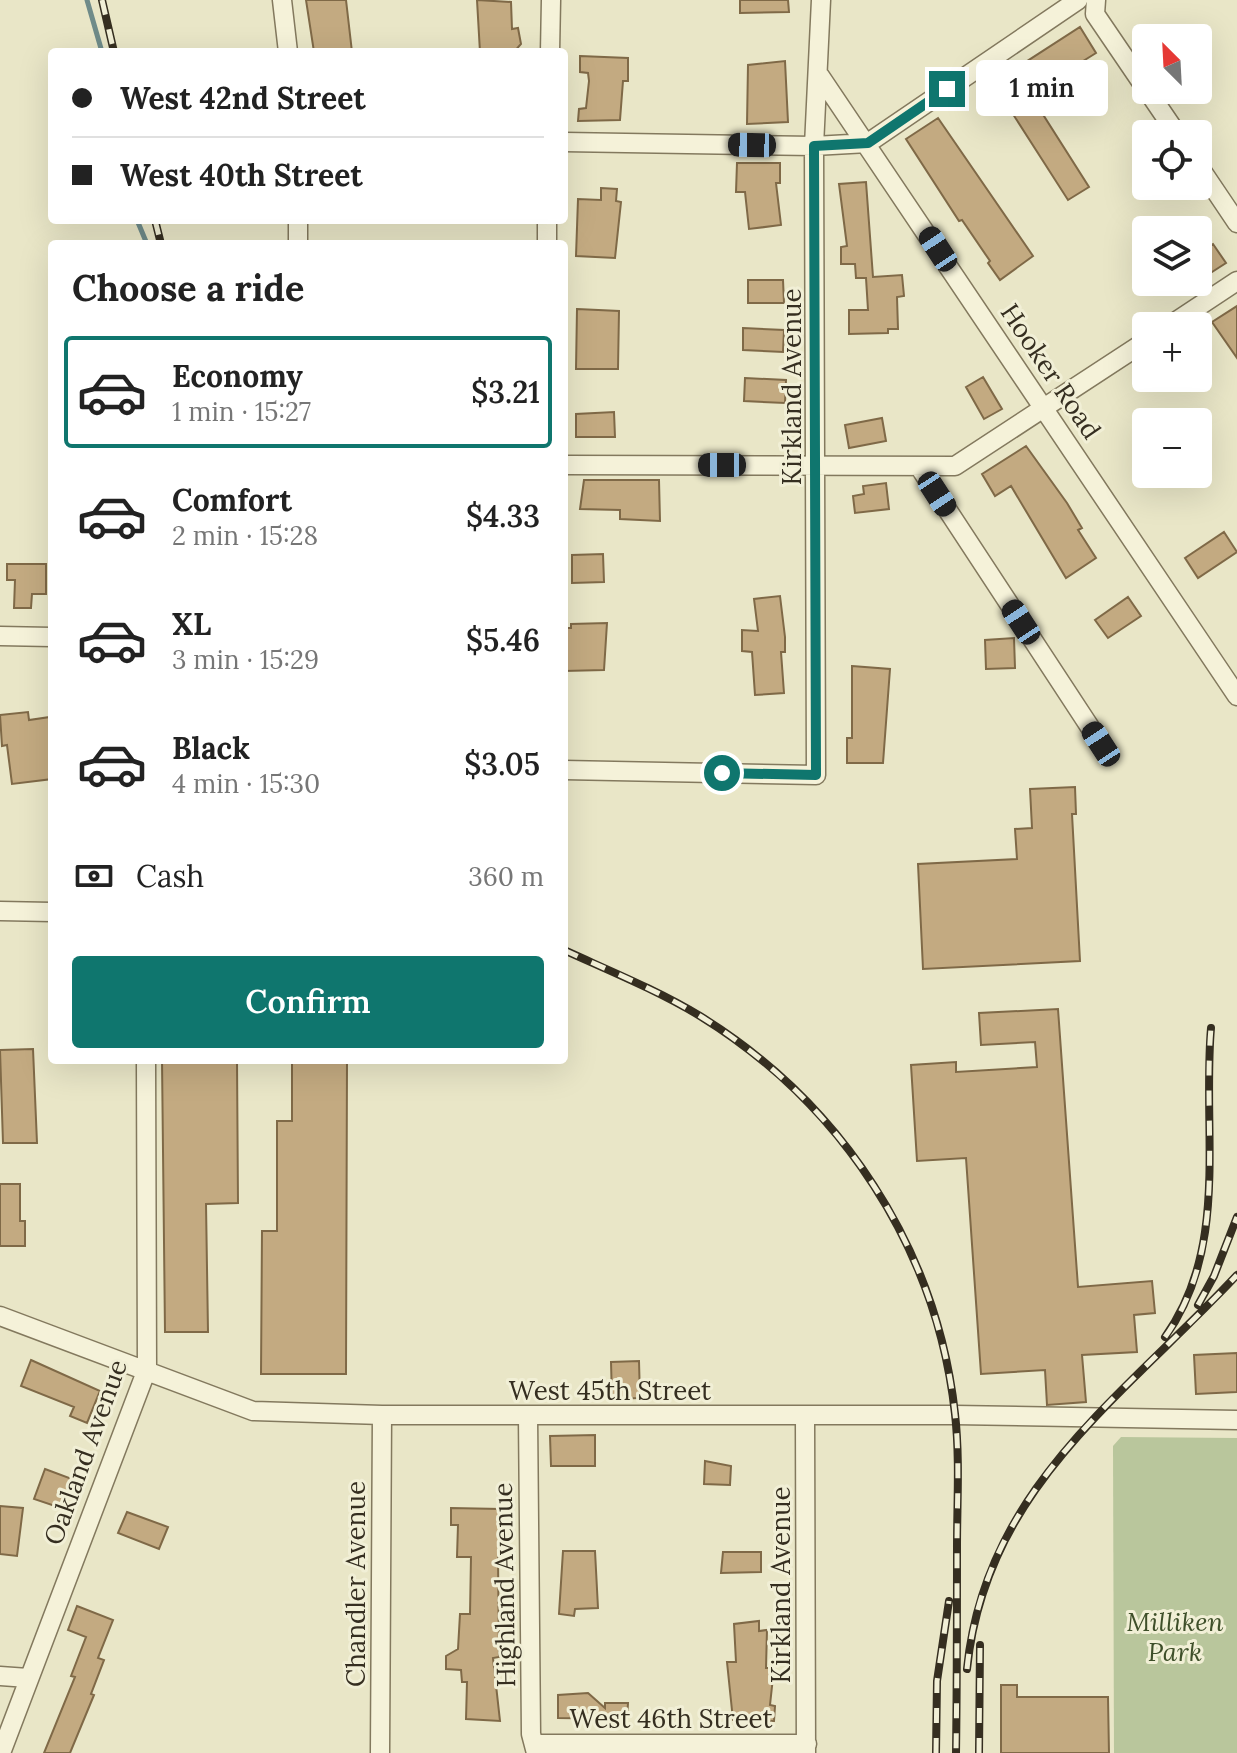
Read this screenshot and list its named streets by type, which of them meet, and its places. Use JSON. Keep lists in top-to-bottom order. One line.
{"streets":{"street":["Hooker Road","Kirkland Avenue","West 45th Street","Oakland Avenue","Chandler Avenue","Highland Avenue","West 46th Street"]},"crossings":[["Hooker Road","Kirkland Avenue"],["Kirkland Avenue","West 45th Street"],["Kirkland Avenue","West 46th Street"],["West 45th Street","Oakland Avenue"],["West 45th Street","Chandler Avenue"],["West 45th Street","Highland Avenue"],["Highland Avenue","West 46th Street"]],"parks":["Milliken Park"],"north":"top left","page":{"map_buttons":["+","−"],"banner":["West 42nd Street","West 40th Street"],"bubble":"1 min","heading":"Choose a ride","list":[{"name":"Economy","note":"1 min · 15:27","value":"$3.21"},{"name":"Comfort","note":"2 min · 15:28","value":"$4.33"},{"name":"XL","note":"3 min · 15:29","value":"$5.46"},{"name":"Black","note":"4 min · 15:30","value":"$3.05"}],"pay":["Cash","360 m"],"buttons":"Confirm"}}
